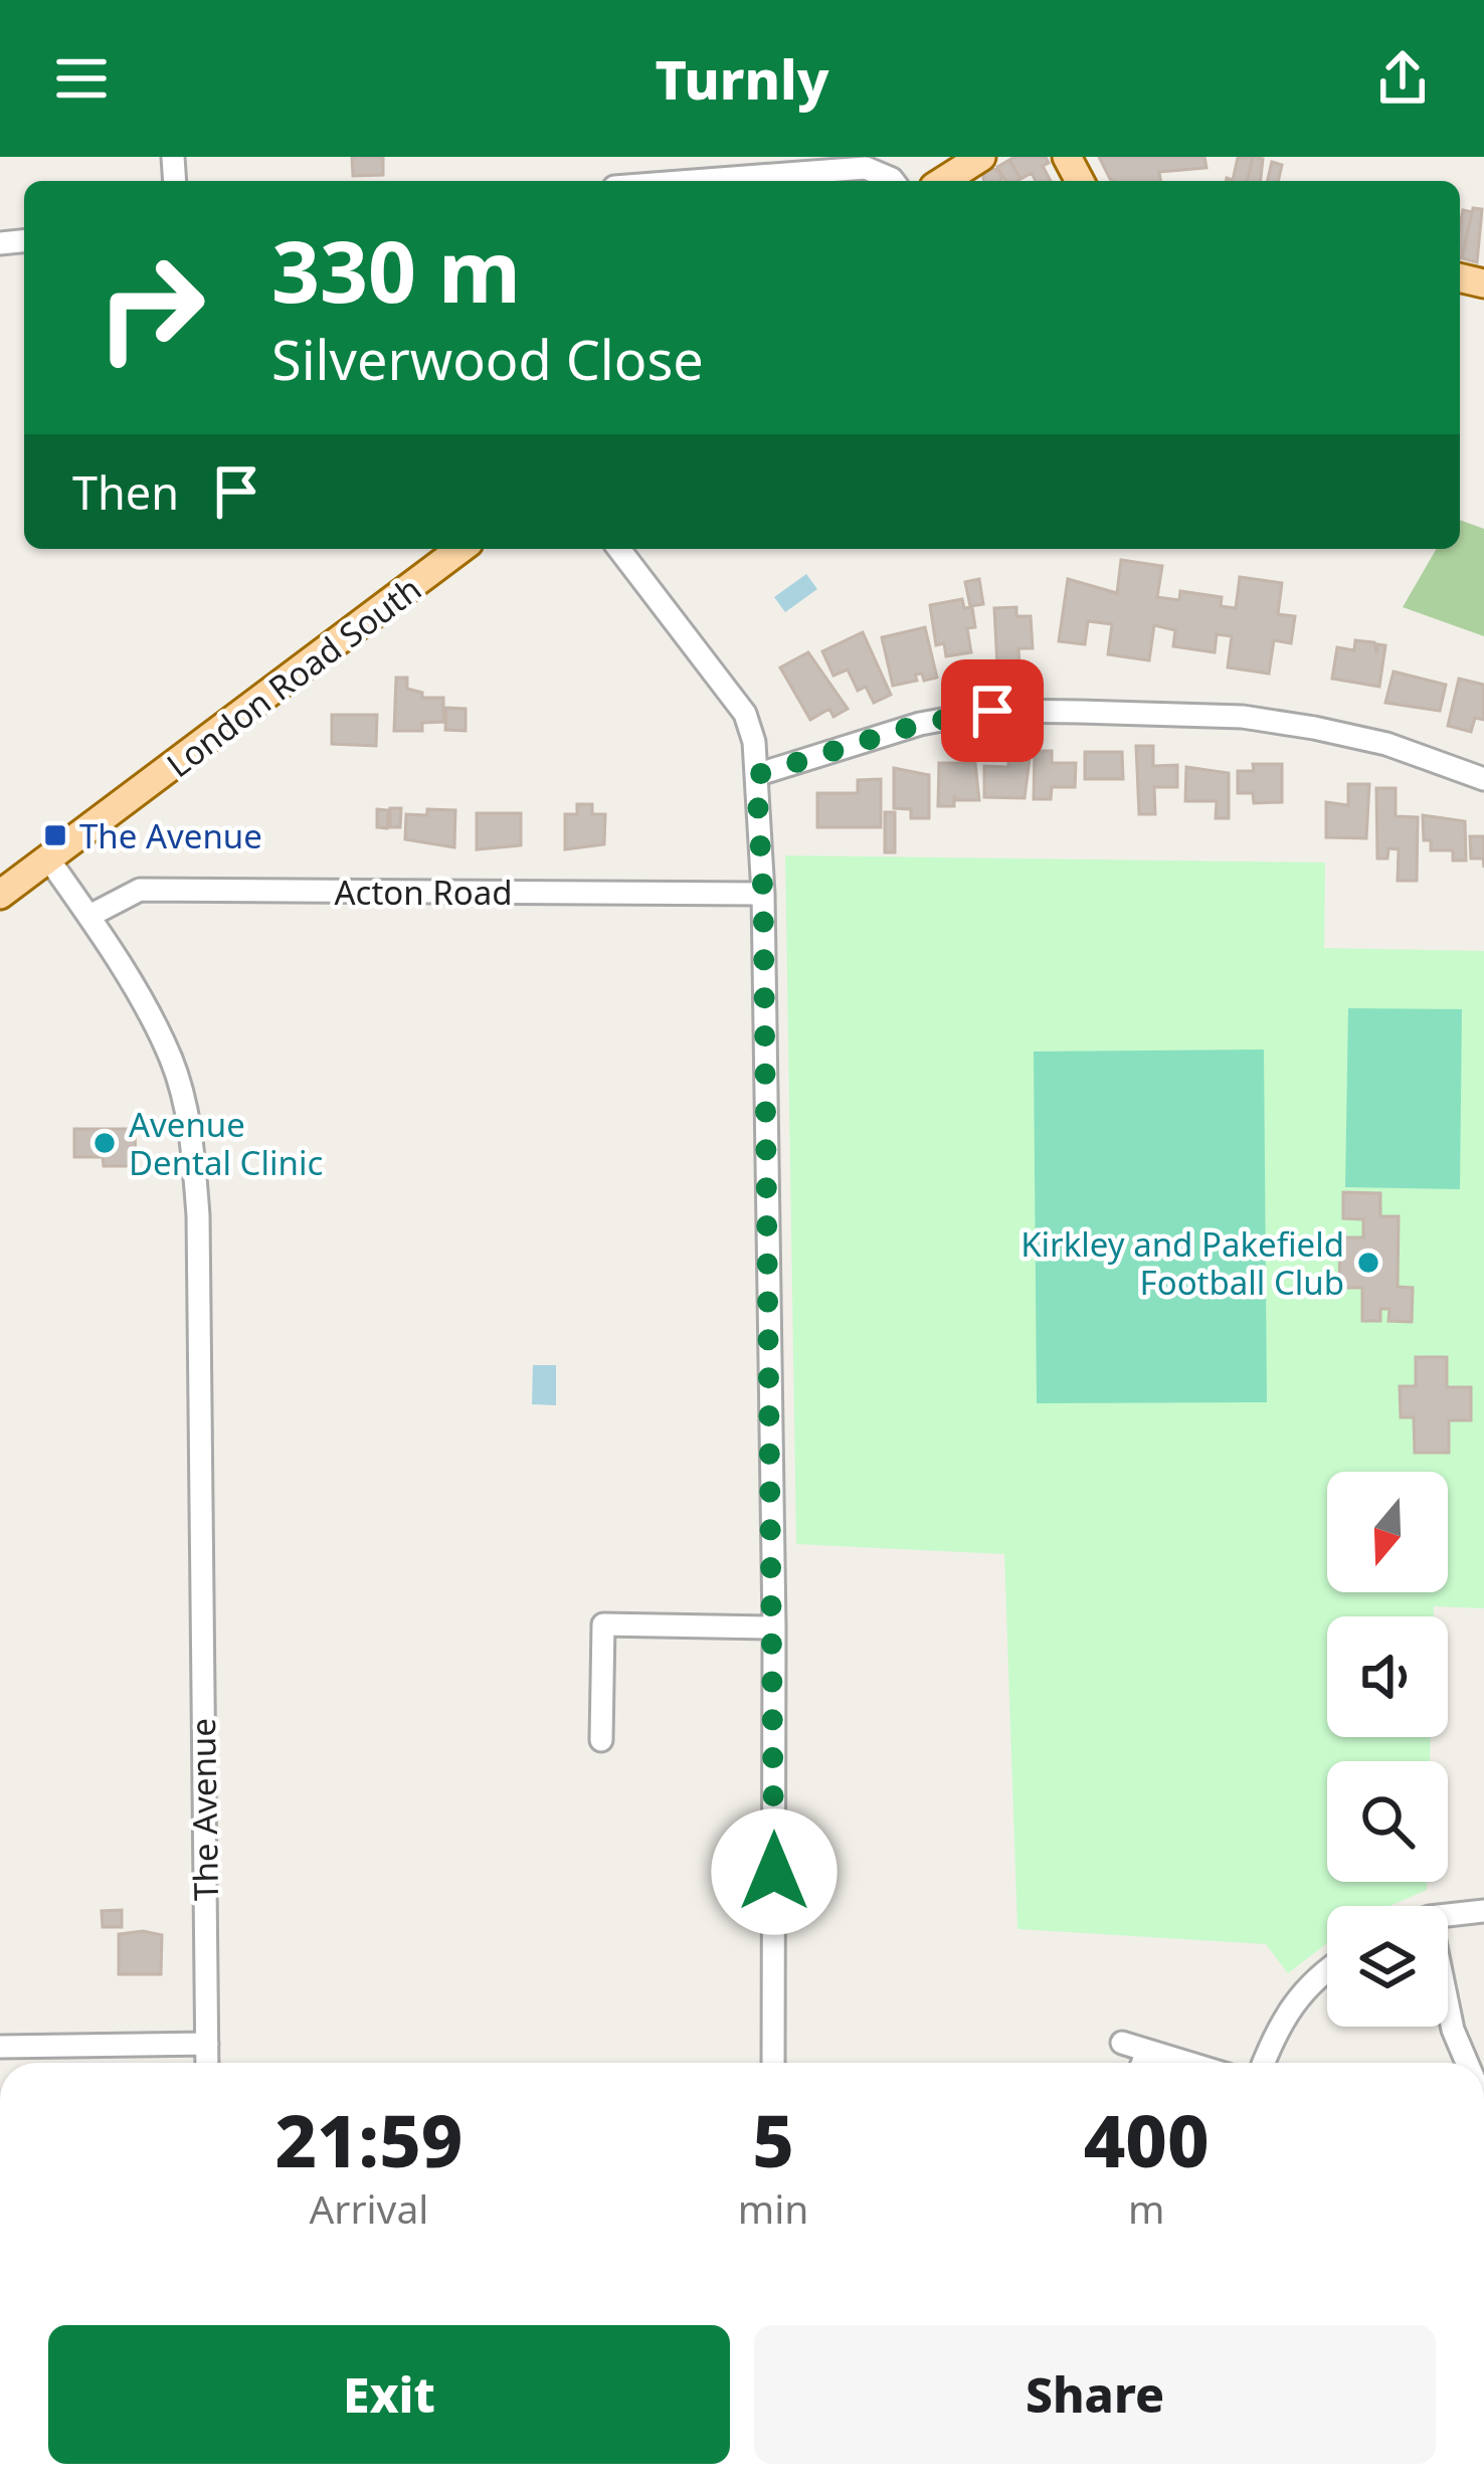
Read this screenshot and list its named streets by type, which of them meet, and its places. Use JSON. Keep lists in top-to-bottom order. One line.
{"streets":{"main road":["London Road South"],"street":["Acton Road","The Avenue"]},"crossings":[["London Road South","The Avenue"],["Acton Road","The Avenue"]],"places":{"transit":["The Avenue"],"other":["Avenue Dental Clinic","Kirkley and Pakefield Football Club"]},"north":"bottom","page":{"header":"Turnly","turn":["330 m","Silverwood Close"],"then":"Then","eta":["21:59","Arrival","5","min","400","m"],"buttons":["Exit","Share"]}}
